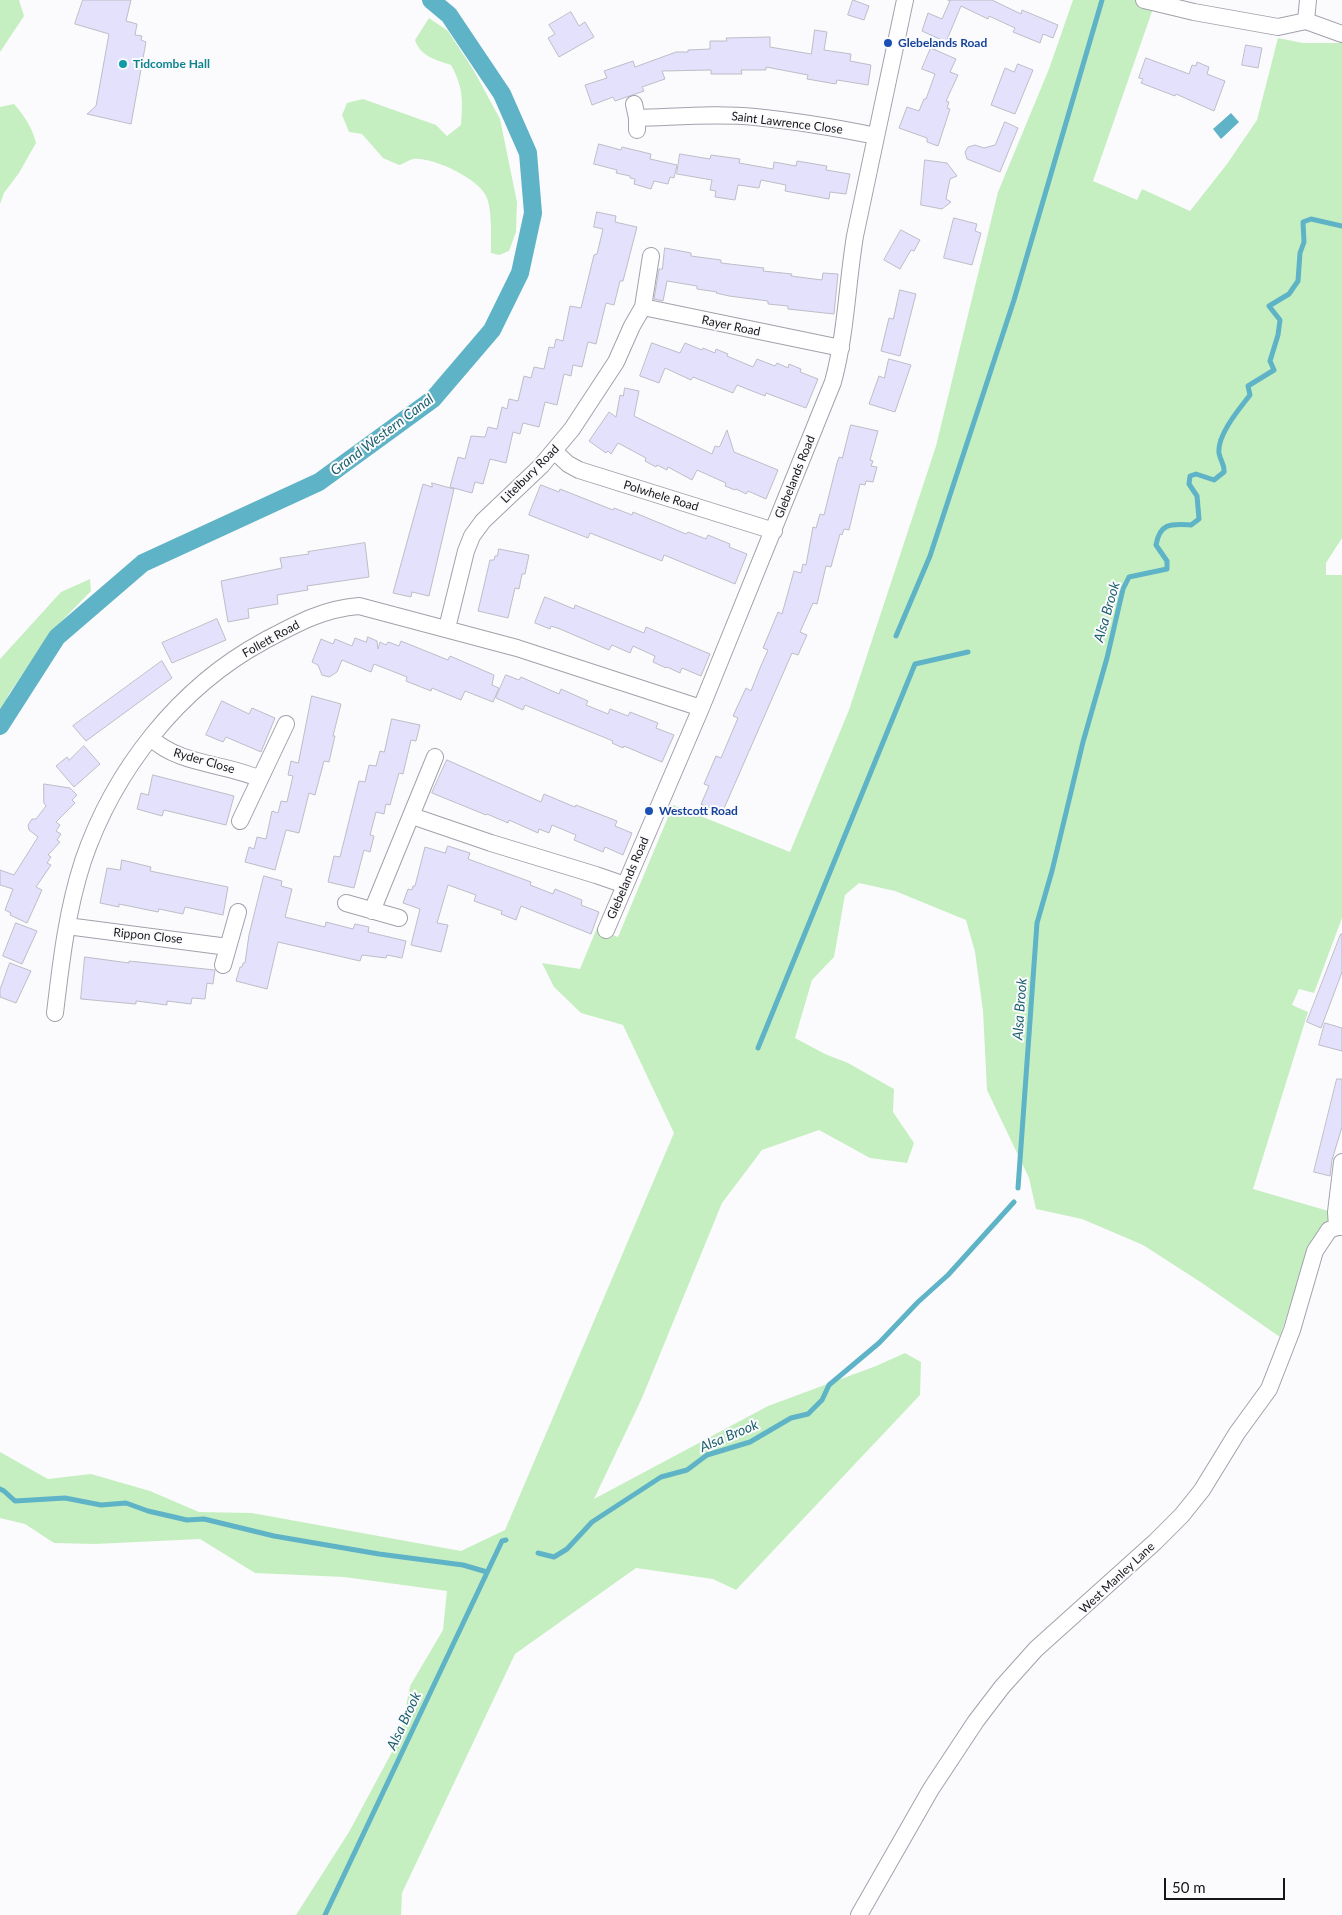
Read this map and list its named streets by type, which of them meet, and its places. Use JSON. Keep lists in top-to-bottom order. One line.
{"streets":{"street":["Saint Lawrence Close","Rayer Road","Litelbury Road","Glebelands Road","Polwhele Road","Follett Road","Ryder Close","Rippon Close","West Manley Lane"]},"crossings":[["Saint Lawrence Close","Glebelands Road"],["Rayer Road","Litelbury Road"],["Rayer Road","Glebelands Road"],["Litelbury Road","Polwhele Road"],["Litelbury Road","Follett Road"],["Glebelands Road","Polwhele Road"],["Glebelands Road","Follett Road"],["Follett Road","Ryder Close"],["Follett Road","Rippon Close"]],"water":["Grand Western Canal","Alsa Brook"],"places":["Glebelands Road","Tidcombe Hall","Westcott Road"],"scale_bar":"50 m"}
